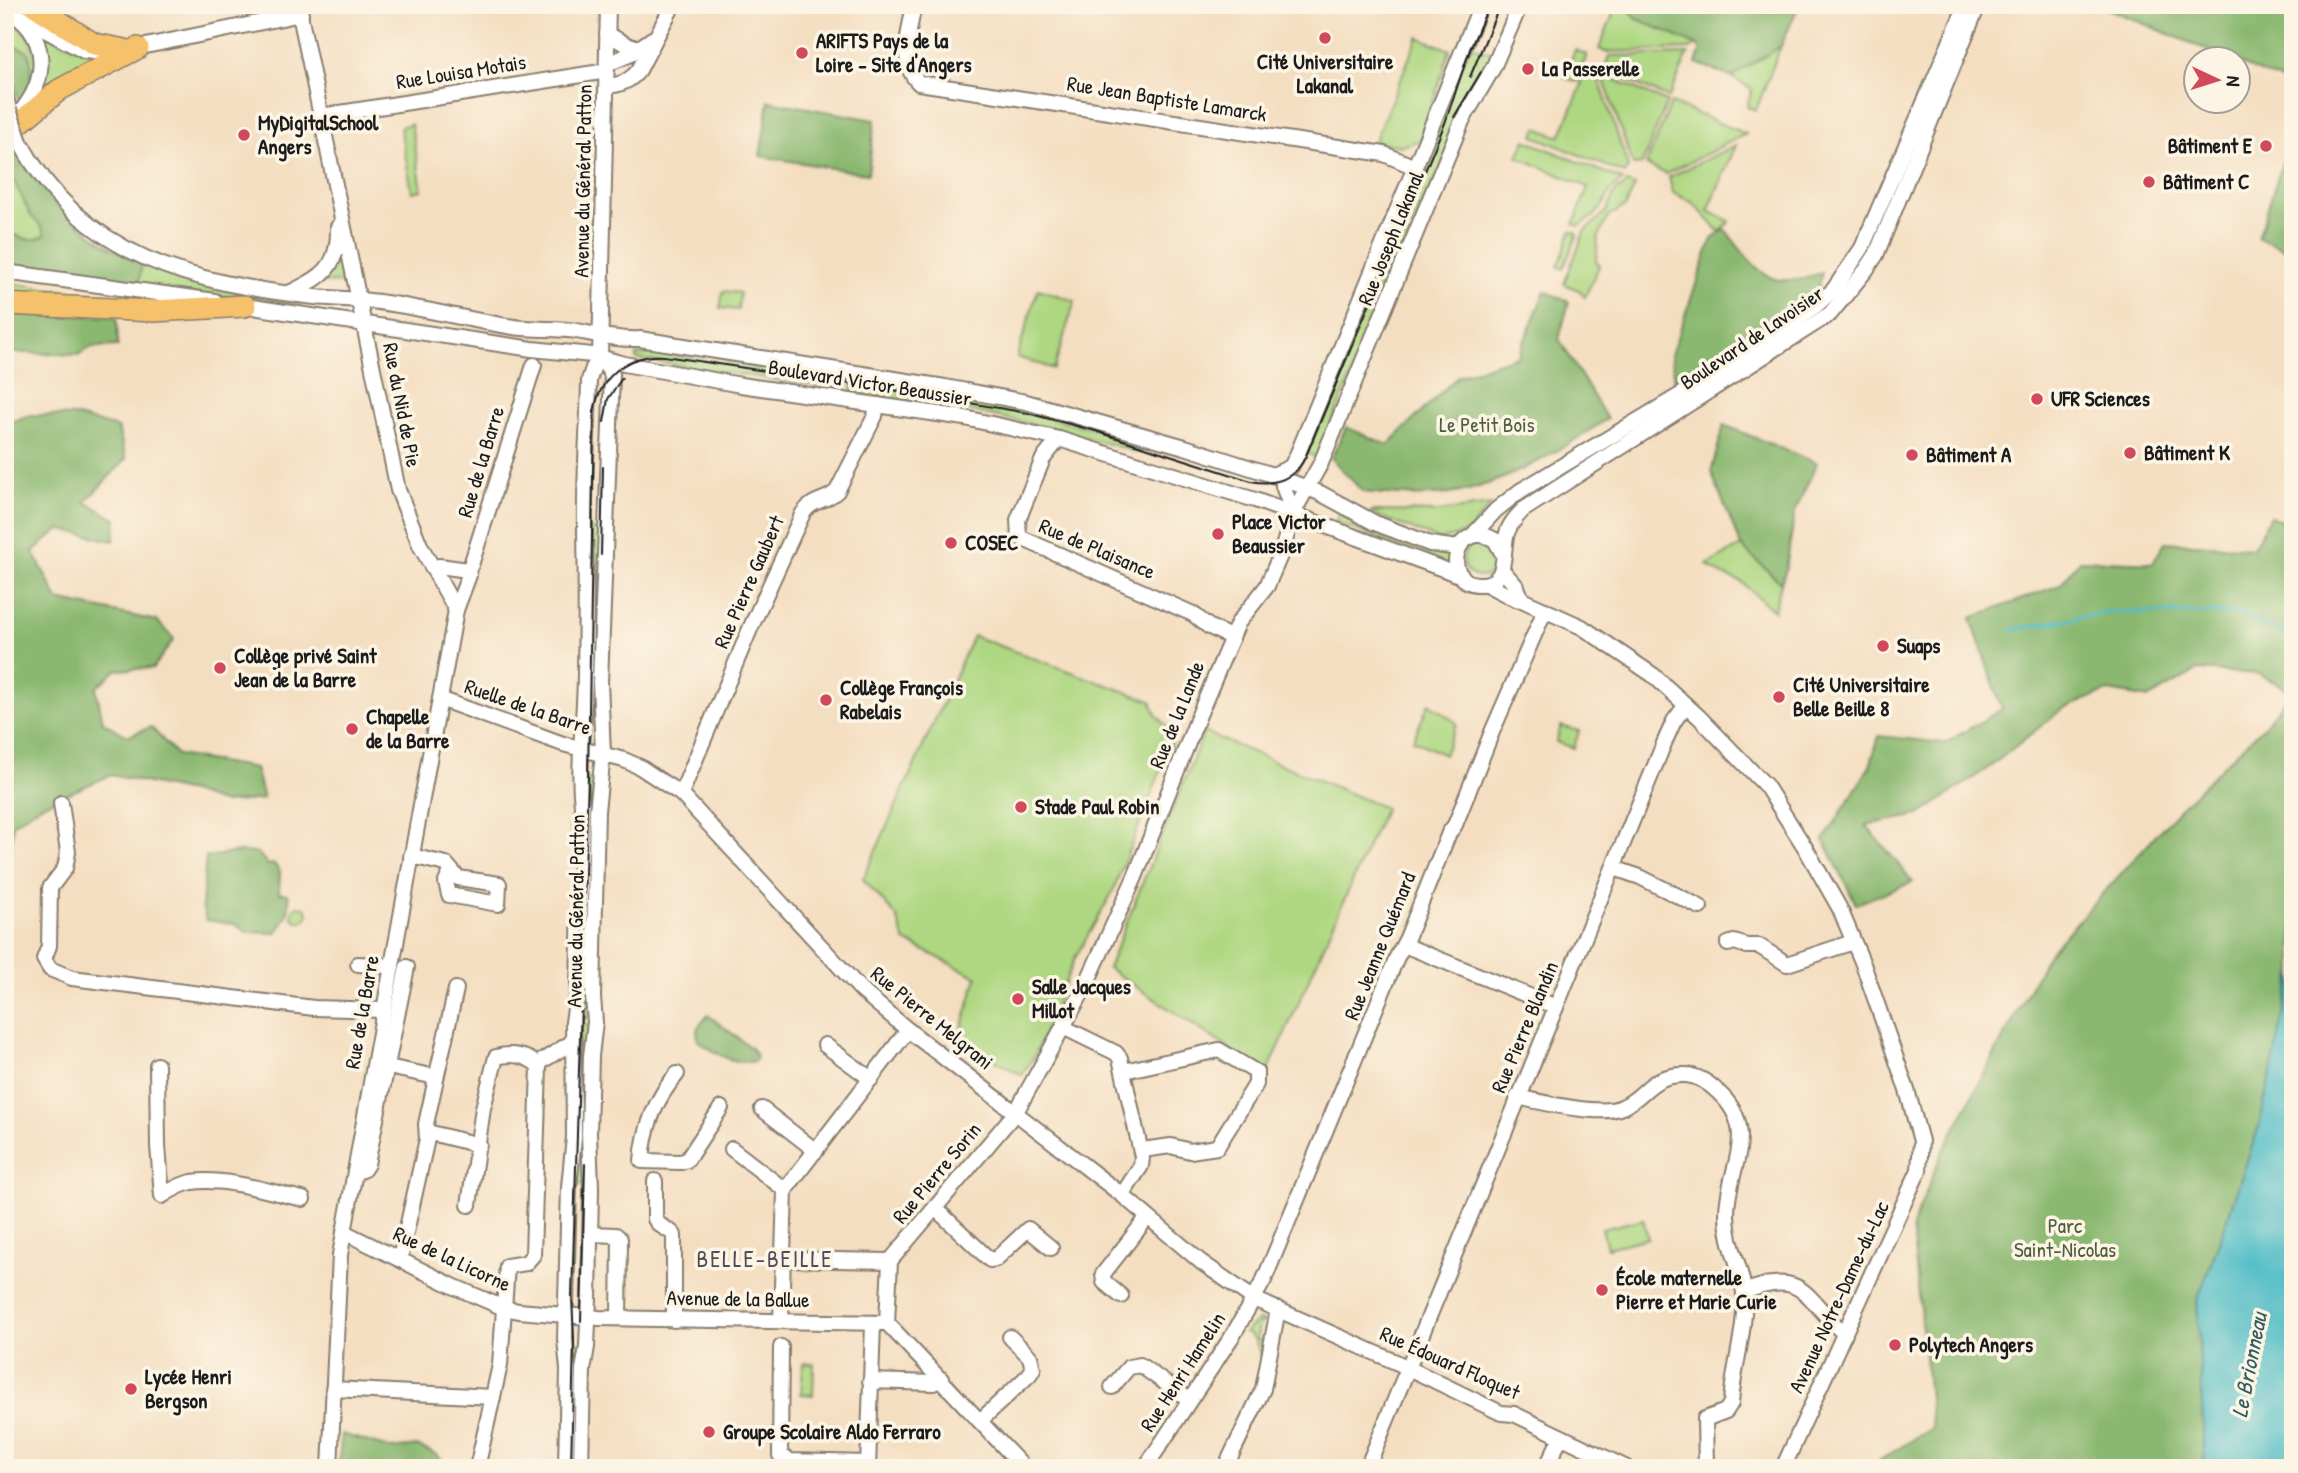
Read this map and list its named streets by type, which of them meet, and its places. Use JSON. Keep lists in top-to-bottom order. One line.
{"streets":{"street":["Rue Louisa Motais","Rue Jean Baptiste Lamarck","Avenue du Général Patton","Rue Joseph Lakanal","Boulevard de Lavoisier","Boulevard Victor Beaussier","Rue du Nid de Pie","Rue de la Barre","Rue de Plaisance","Rue Pierre Gaubert","Ruelle de la Barre","Rue de la Lande","Rue Jeanne Quémard","Rue Pierre Melgrani","Rue Pierre Blandin","Rue Pierre Sorin","Rue de la Licorne","Avenue Notre-Dame-du-Lac","Avenue de la Ballue","Rue Édouard Floquet","Rue Henri Hamelin"]},"crossings":[["Rue Louisa Motais","Avenue du Général Patton"],["Rue Louisa Motais","Rue du Nid de Pie"],["Rue Jean Baptiste Lamarck","Rue Joseph Lakanal"],["Avenue du Général Patton","Boulevard Victor Beaussier"],["Avenue du Général Patton","Ruelle de la Barre"],["Avenue du Général Patton","Rue Pierre Melgrani"],["Avenue du Général Patton","Rue de la Licorne"],["Avenue du Général Patton","Avenue de la Ballue"],["Rue Joseph Lakanal","Boulevard Victor Beaussier"],["Rue Joseph Lakanal","Rue de la Lande"],["Boulevard de Lavoisier","Boulevard Victor Beaussier"],["Boulevard Victor Beaussier","Rue du Nid de Pie"],["Boulevard Victor Beaussier","Rue de Plaisance"],["Boulevard Victor Beaussier","Rue Pierre Gaubert"],["Boulevard Victor Beaussier","Rue de la Lande"],["Rue du Nid de Pie","Rue de la Barre"],["Rue de la Barre","Ruelle de la Barre"],["Rue de la Barre","Rue de la Licorne"],["Rue de Plaisance","Rue de la Lande"],["Rue Pierre Gaubert","Rue Pierre Melgrani"],["Ruelle de la Barre","Rue Pierre Melgrani"],["Rue de la Lande","Rue Pierre Melgrani"],["Rue de la Lande","Rue Pierre Sorin"],["Rue Jeanne Quémard","Rue Pierre Melgrani"],["Rue Jeanne Quémard","Rue Édouard Floquet"],["Rue Jeanne Quémard","Rue Henri Hamelin"],["Rue Pierre Melgrani","Rue Pierre Sorin"],["Rue Pierre Melgrani","Rue Édouard Floquet"],["Rue Pierre Melgrani","Rue Henri Hamelin"],["Rue Pierre Blandin","Rue Édouard Floquet"],["Rue de la Licorne","Avenue de la Ballue"],["Rue Édouard Floquet","Rue Henri Hamelin"]],"districts":["BELLE-BEILLE"],"water":["Le Brionneau"],"parks":["Le Petit Bois","Parc Saint-Nicolas"],"places":["Cité Universitaire Lakanal","ARIFTS Pays de la Loire - Site d'Angers","La Passerelle","MyDigitalSchool Angers","Bâtiment E","Bâtiment C","UFR Sciences","Bâtiment K","Bâtiment A","Place Victor Beaussier","COSEC","Suaps","Collège privé Saint Jean de la Barre","Cité Universitaire Belle Beille 8","Collège François Rabelais","Chapelle de la Barre","Stade Paul Robin","Salle Jacques Millot","École maternelle Pierre et Marie Curie","Polytech Angers","Lycée Henri Bergson","Groupe Scolaire Aldo Ferraro"],"north":"right"}
